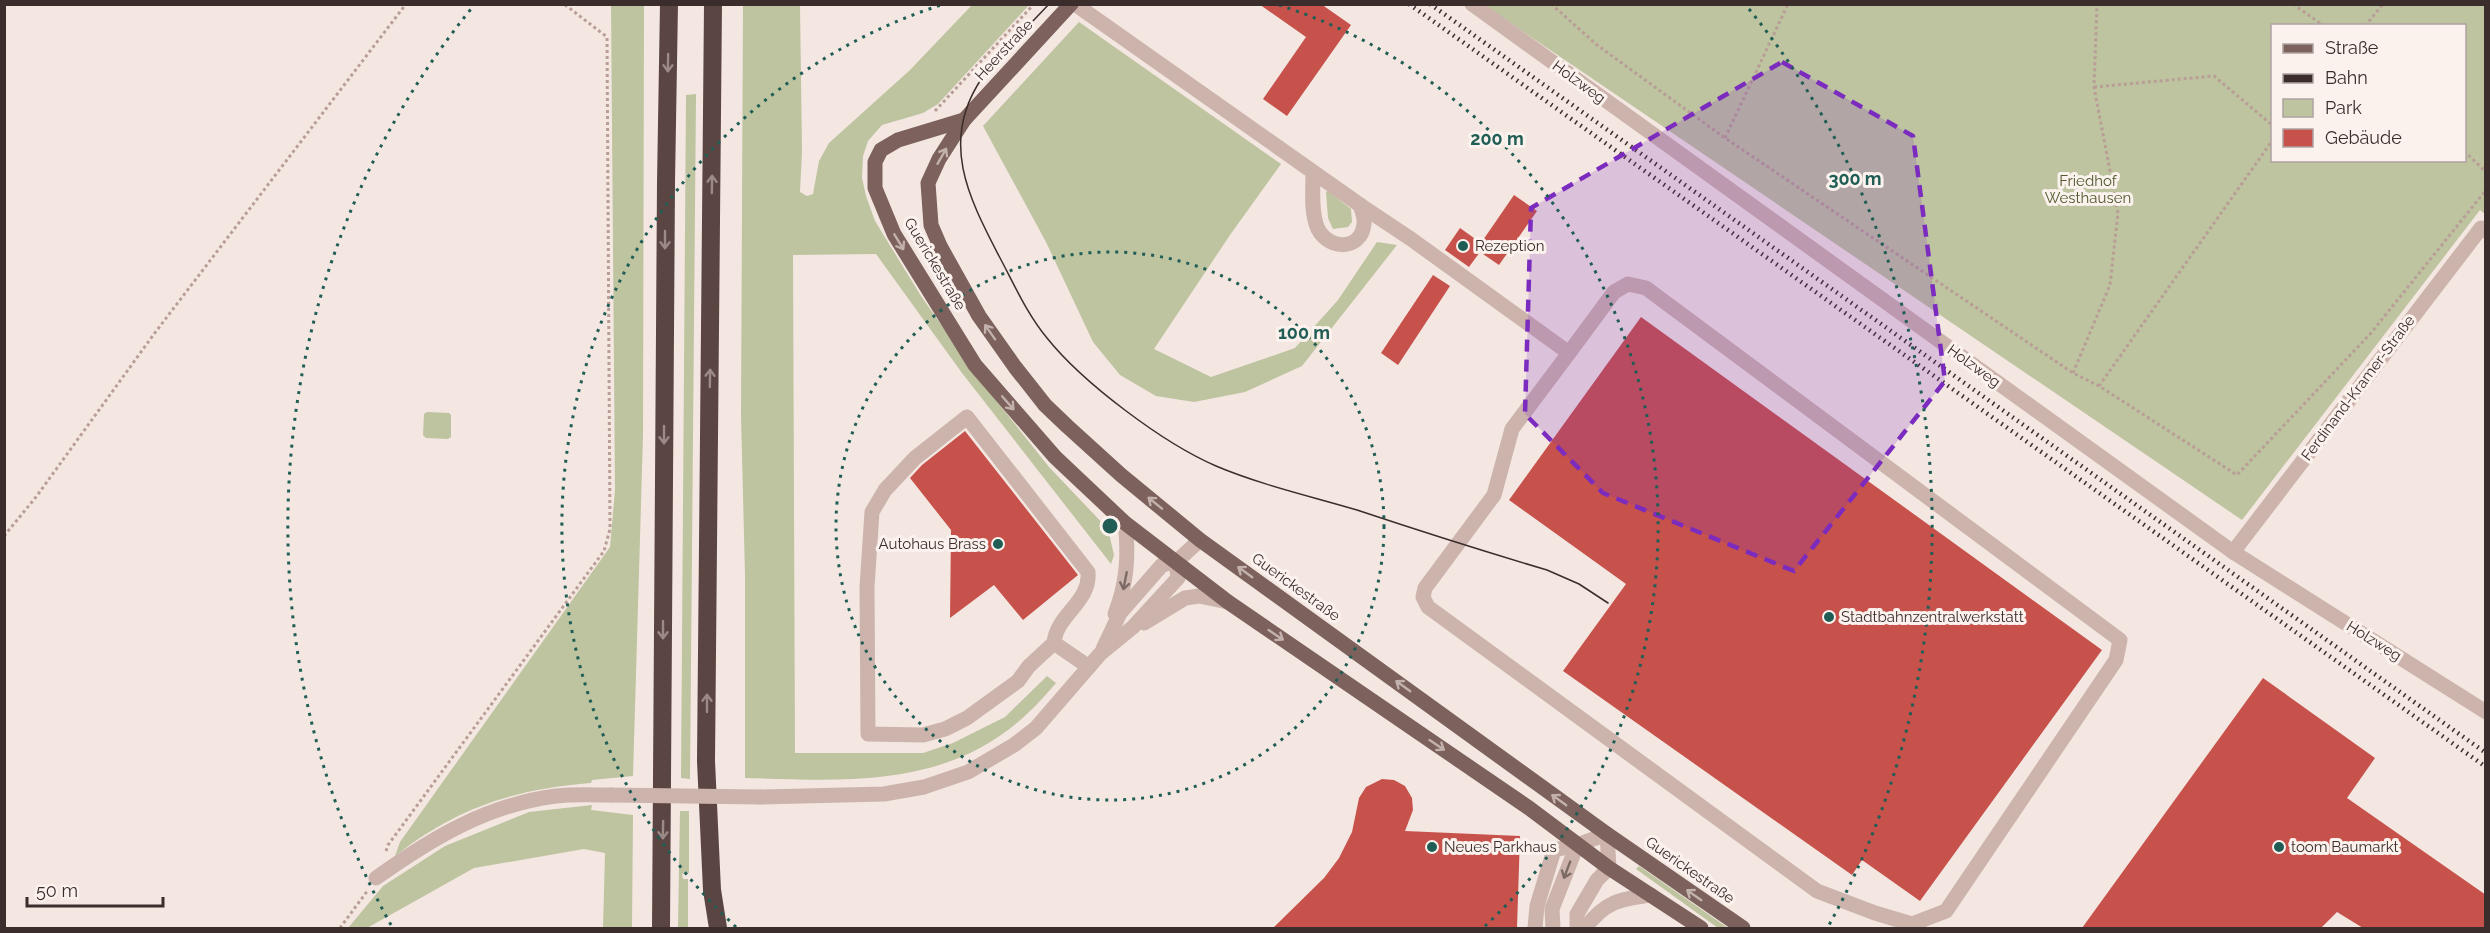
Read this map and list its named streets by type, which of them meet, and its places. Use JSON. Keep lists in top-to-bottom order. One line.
{"streets":{"main road":["Heerstraße","Guerickestraße"],"lane":["Holzweg","Ferdinand-Kramer-Straße"]},"crossings":[["Heerstraße","Guerickestraße"],["Holzweg","Ferdinand-Kramer-Straße"]],"parks":["Friedhof Westhausen"],"places":["Rezeption","Autohaus Brass","Stadtbahnzentralwerkstatt","Neues Parkhaus","toom Baumarkt"],"legend":["Straße","Bahn","Park","Gebäude"],"scale_bar":"50 m","rings":["200 m","300 m","100 m"]}
